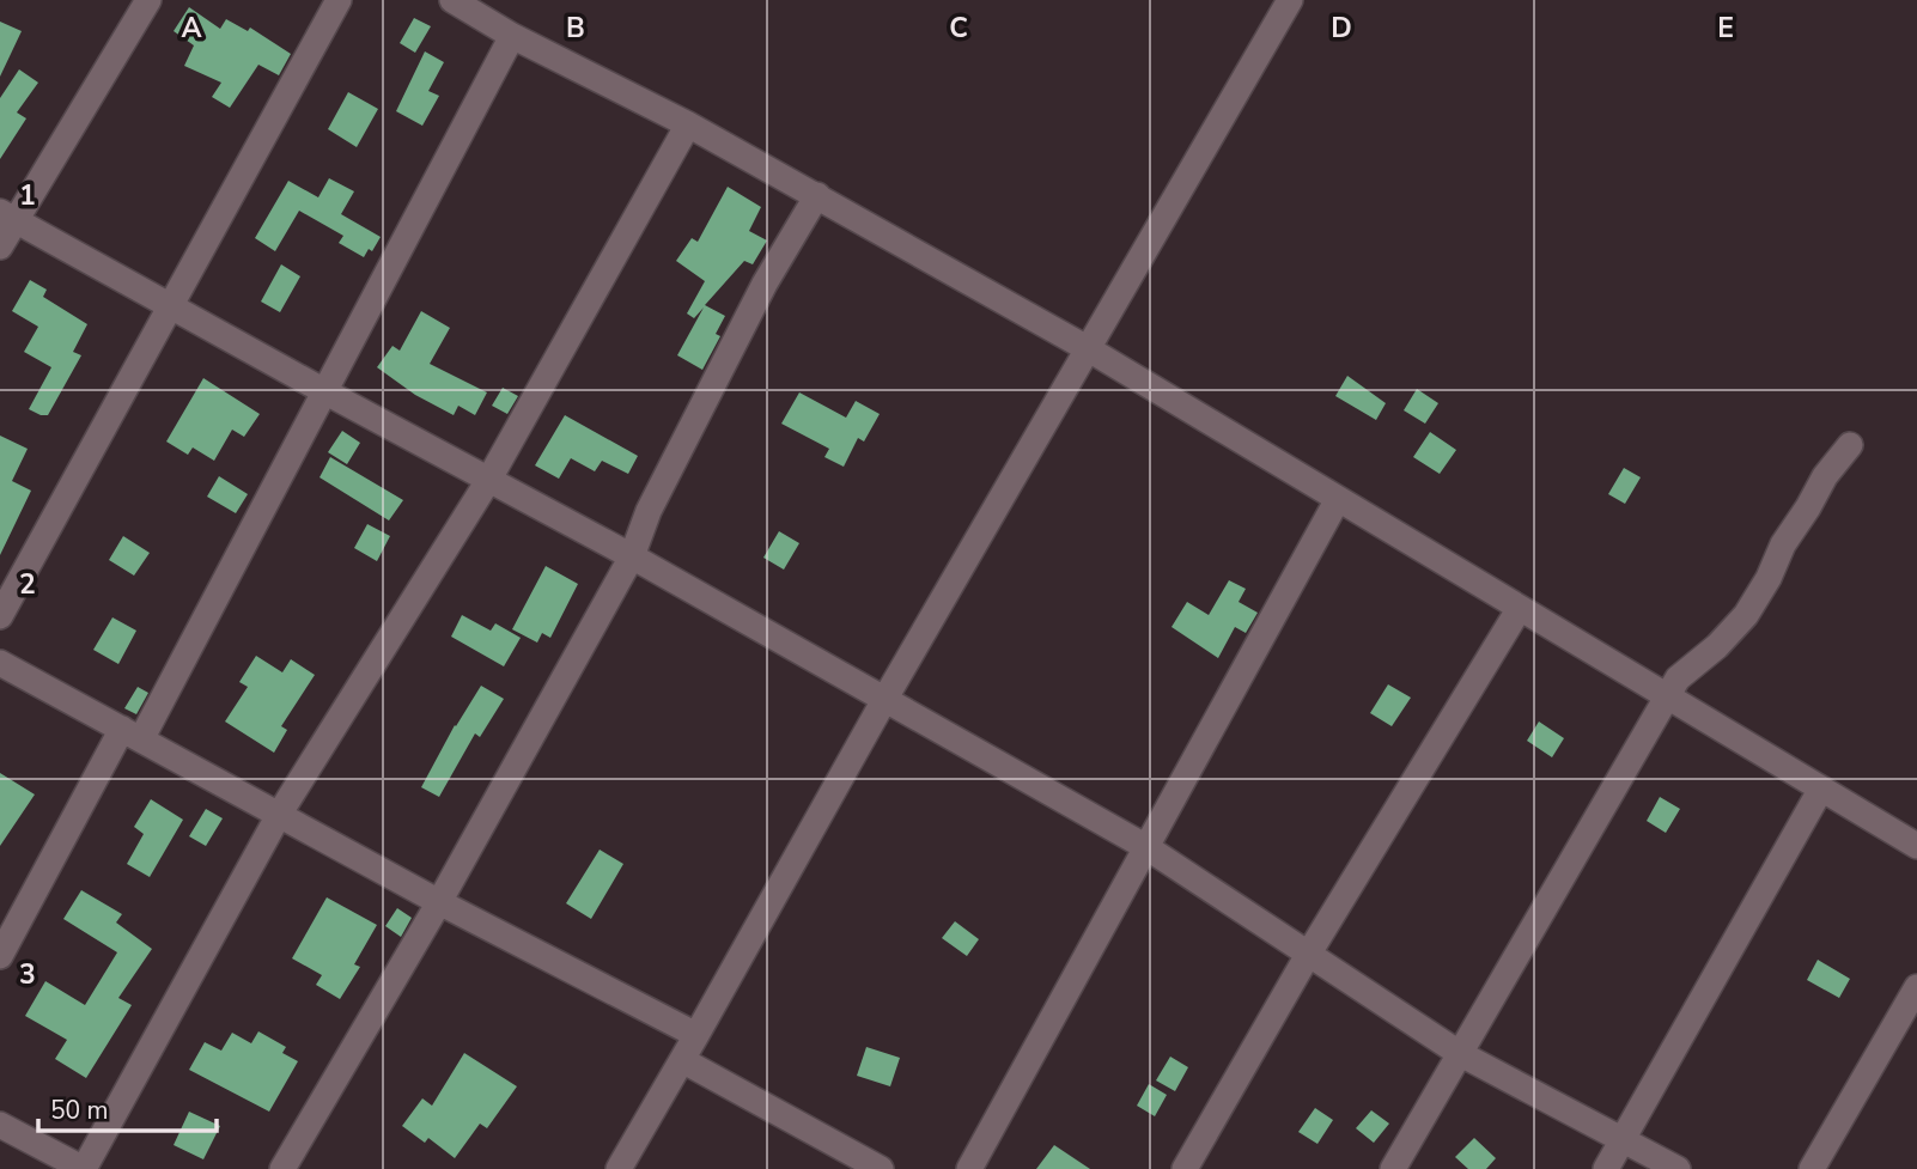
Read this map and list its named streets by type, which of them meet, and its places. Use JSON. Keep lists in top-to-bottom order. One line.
{"scale_bar":"50 m","grid":{"columns":["A","B","C","D","E"],"rows":["1","2","3"]}}
